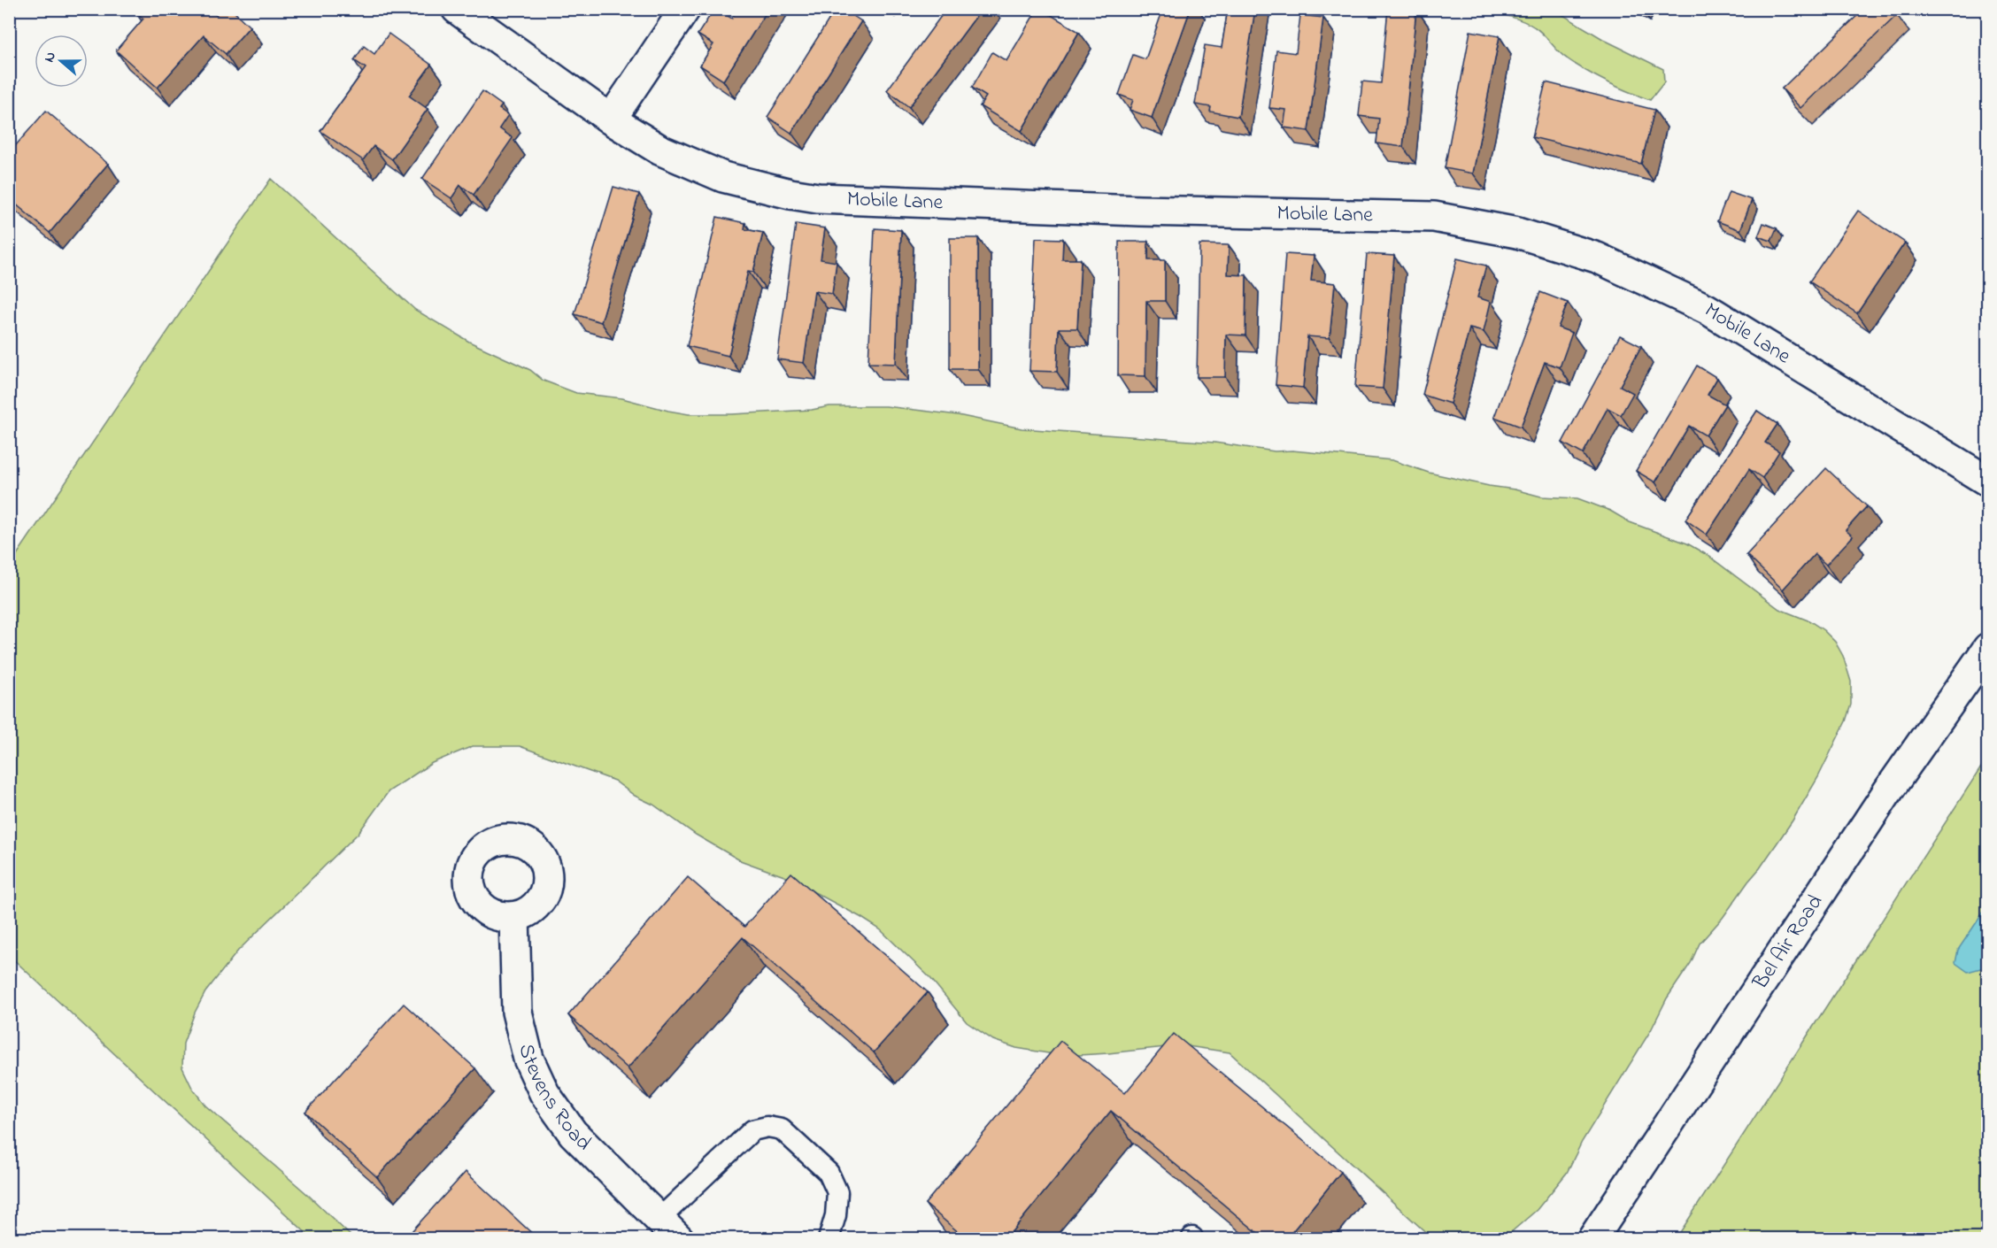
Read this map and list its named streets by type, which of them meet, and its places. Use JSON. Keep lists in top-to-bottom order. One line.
{"streets":{"street":["Mobile Lane","Bel Air Road","Stevens Road"]},"north":"left"}
